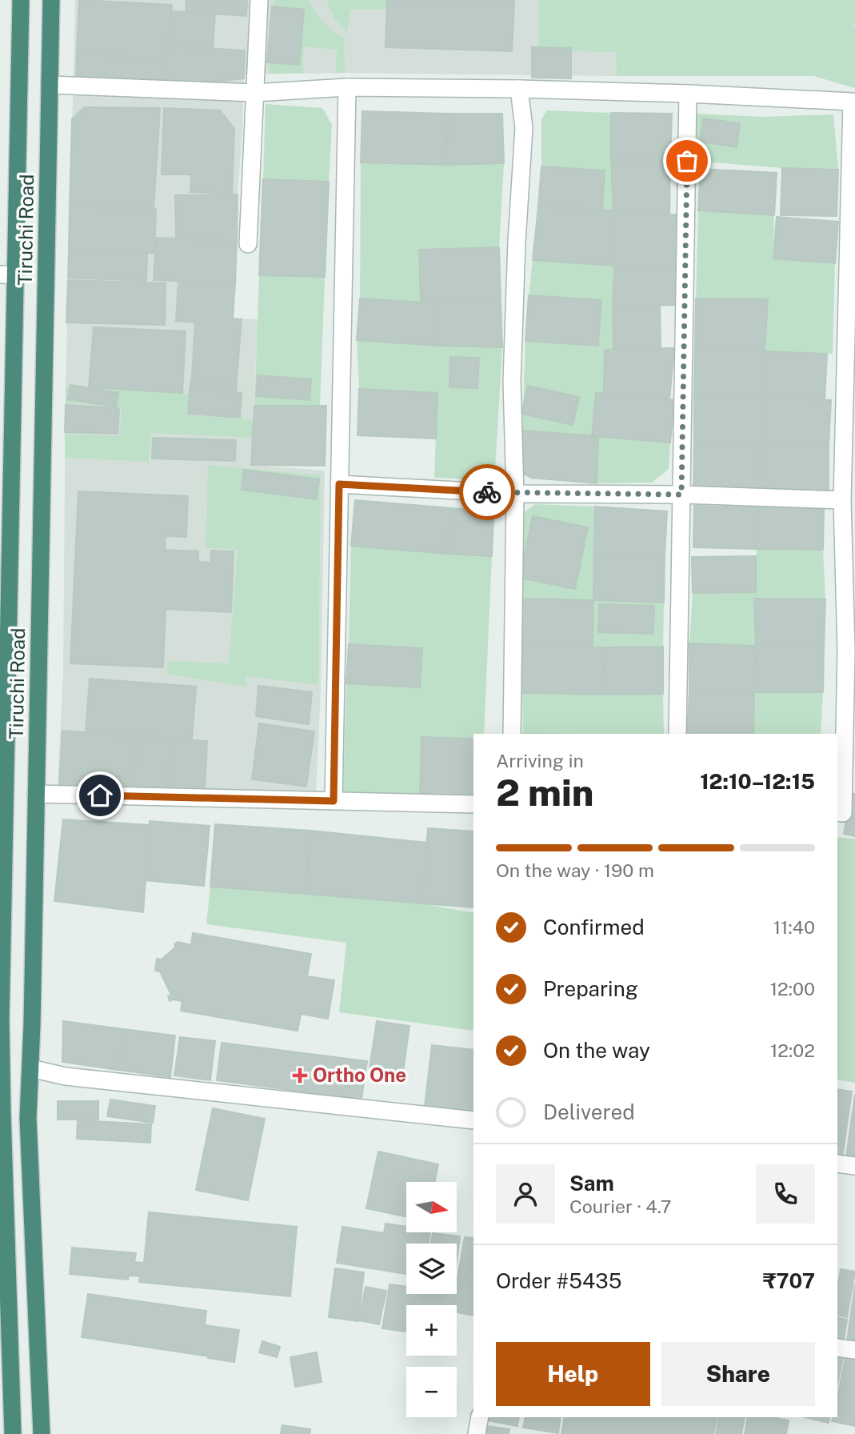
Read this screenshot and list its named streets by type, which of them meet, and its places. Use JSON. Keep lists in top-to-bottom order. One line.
{"streets":{"highway":["Tiruchi Road"]},"places":{"health":["Ortho One"]},"north":"right","page":{"heading":["2 min","Arriving in","12:10–12:15"],"panel":["Sam","Courier · 4.7","Order #5435","₹707"],"bar":"On the way · 190 m","list":[["Confirmed","11:40"],["Preparing","12:00"],["On the way","12:02"],"Delivered"],"map_buttons":["+","−"],"buttons":["Help","Share"]}}
